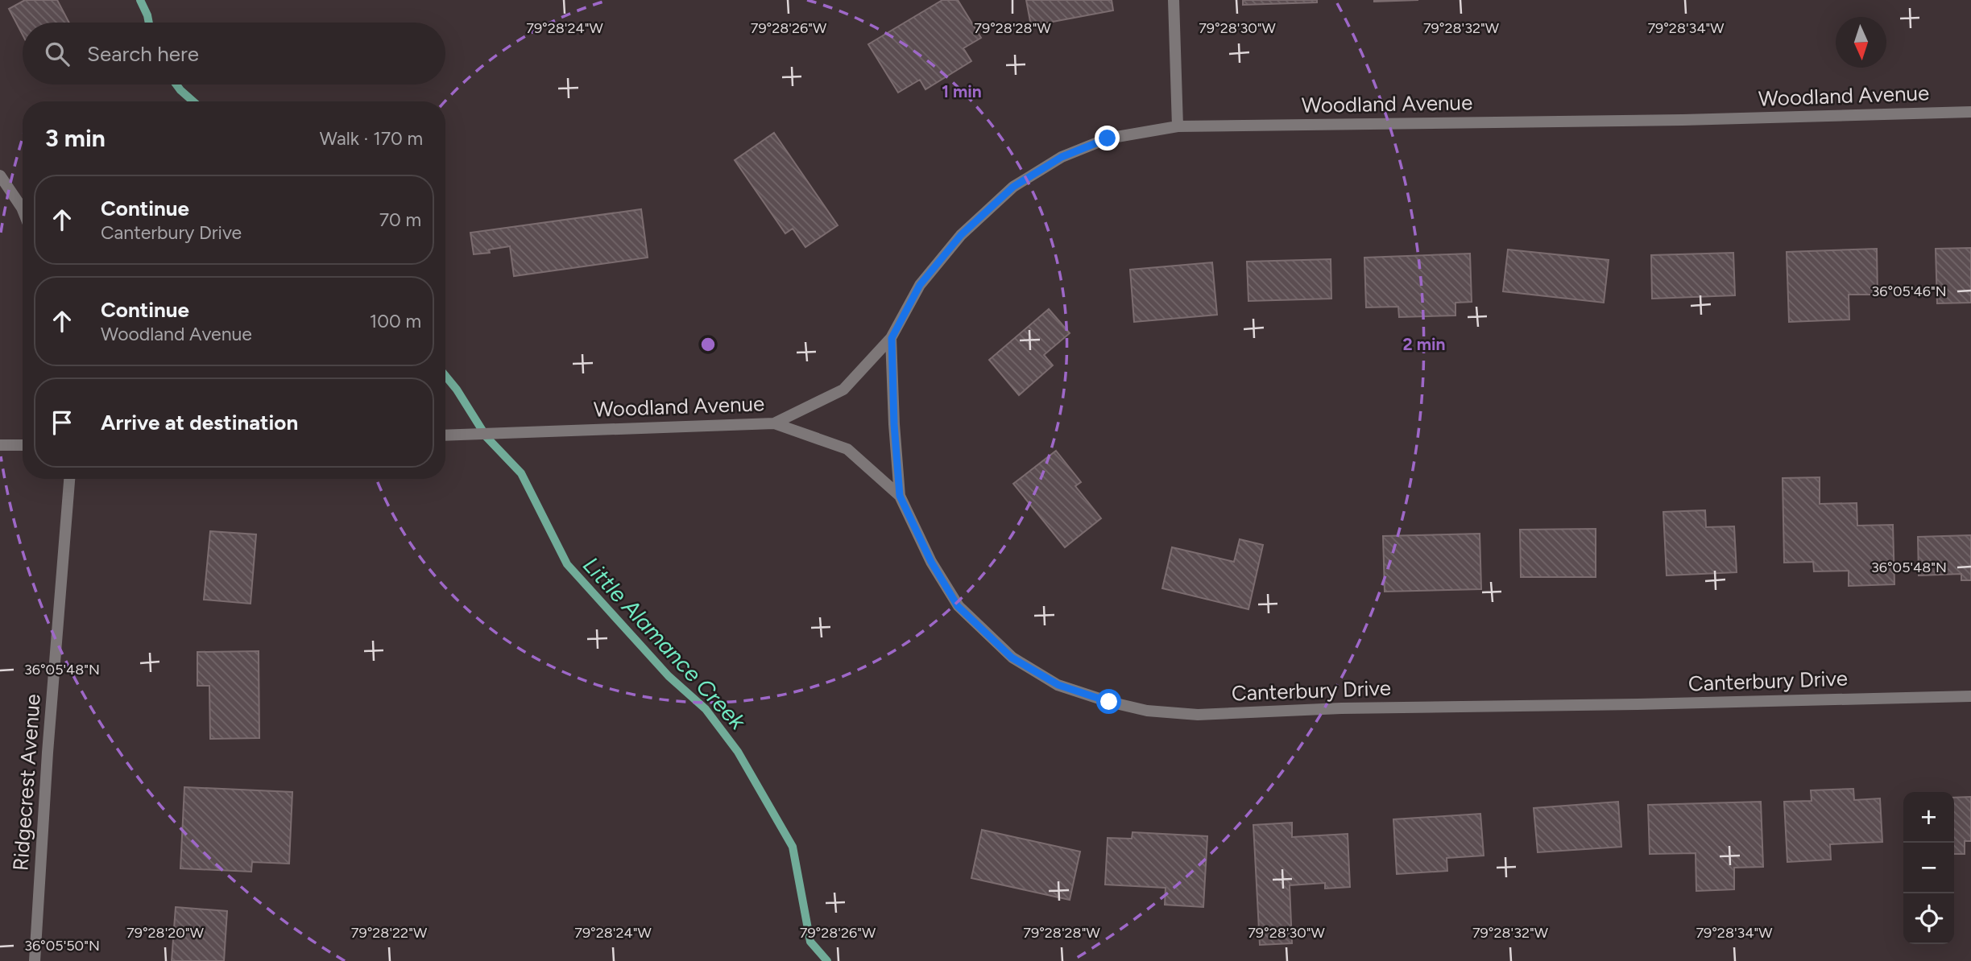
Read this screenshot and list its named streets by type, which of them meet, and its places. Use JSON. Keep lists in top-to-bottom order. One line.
{"streets":{"street":["Woodland Avenue","Canterbury Drive","Ridgecrest Avenue"]},"crossings":[["Woodland Avenue","Canterbury Drive"]],"water":["Little Alamance Creek"],"north":"bottom","page":{"search":"Search here","heading":["3 min","Walk · 170 m"],"list":[["Continue","Canterbury Drive","70 m"],["Continue","Woodland Avenue","100 m"],"Arrive at destination"],"map_buttons":["+","−"]},"coordinates":["79°28'24\"W","79°28'26\"W","79°28'28\"W","79°28'30\"W","79°28'32\"W","79°28'34\"W","36°05'46\"N","36°05'48\"N","79°28'20\"W","79°28'22\"W","36°05'50\"N"],"rings":["1 min","2 min"]}
